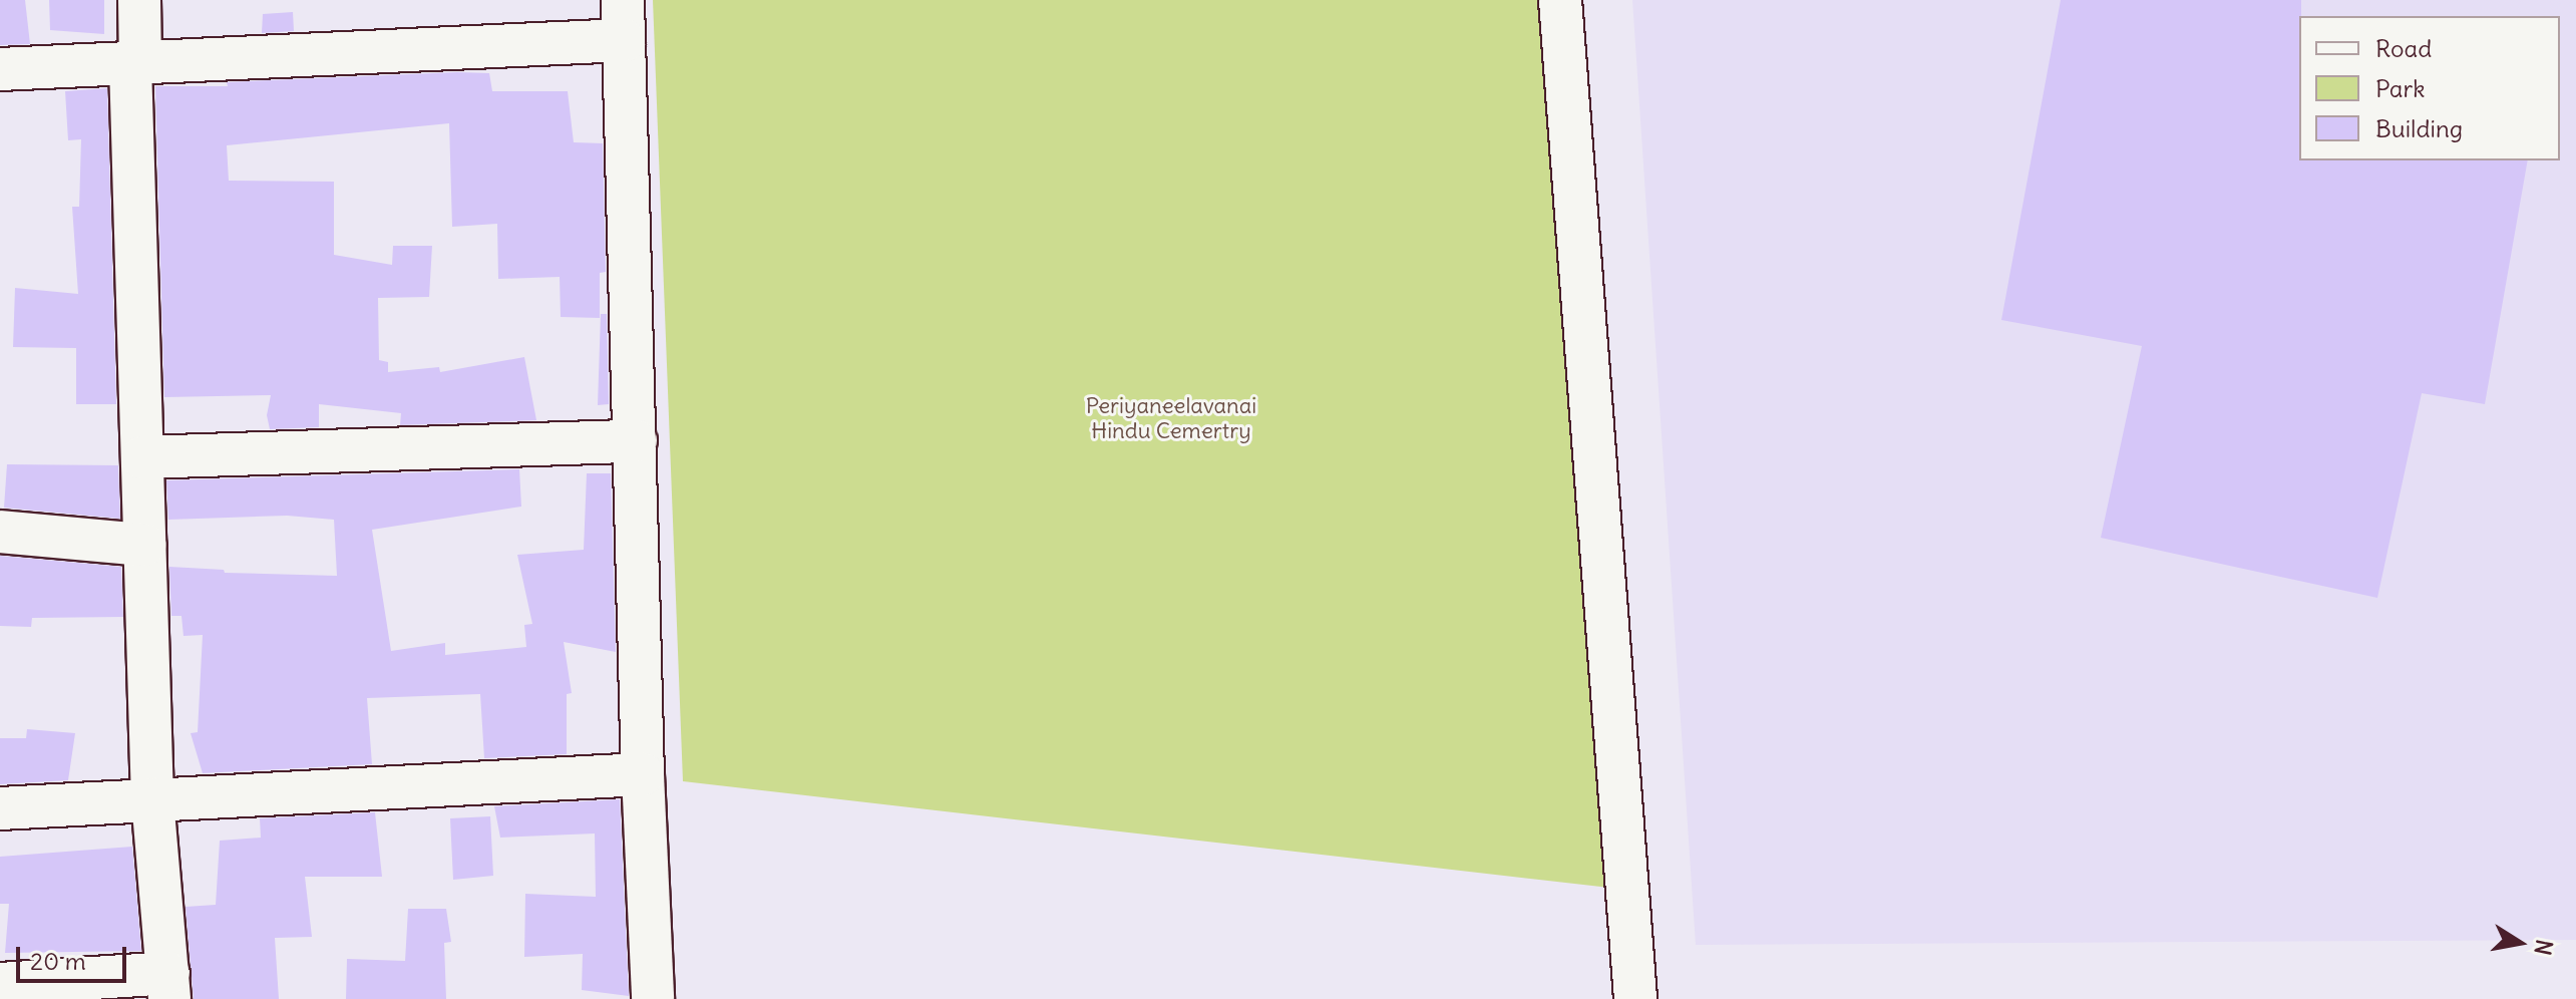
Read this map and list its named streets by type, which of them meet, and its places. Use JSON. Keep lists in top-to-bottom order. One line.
{"parks":["Periyaneelavanai Hindu Cemertry"],"legend":["Road","Park","Building"],"scale_bar":"20 m","north":"right"}
